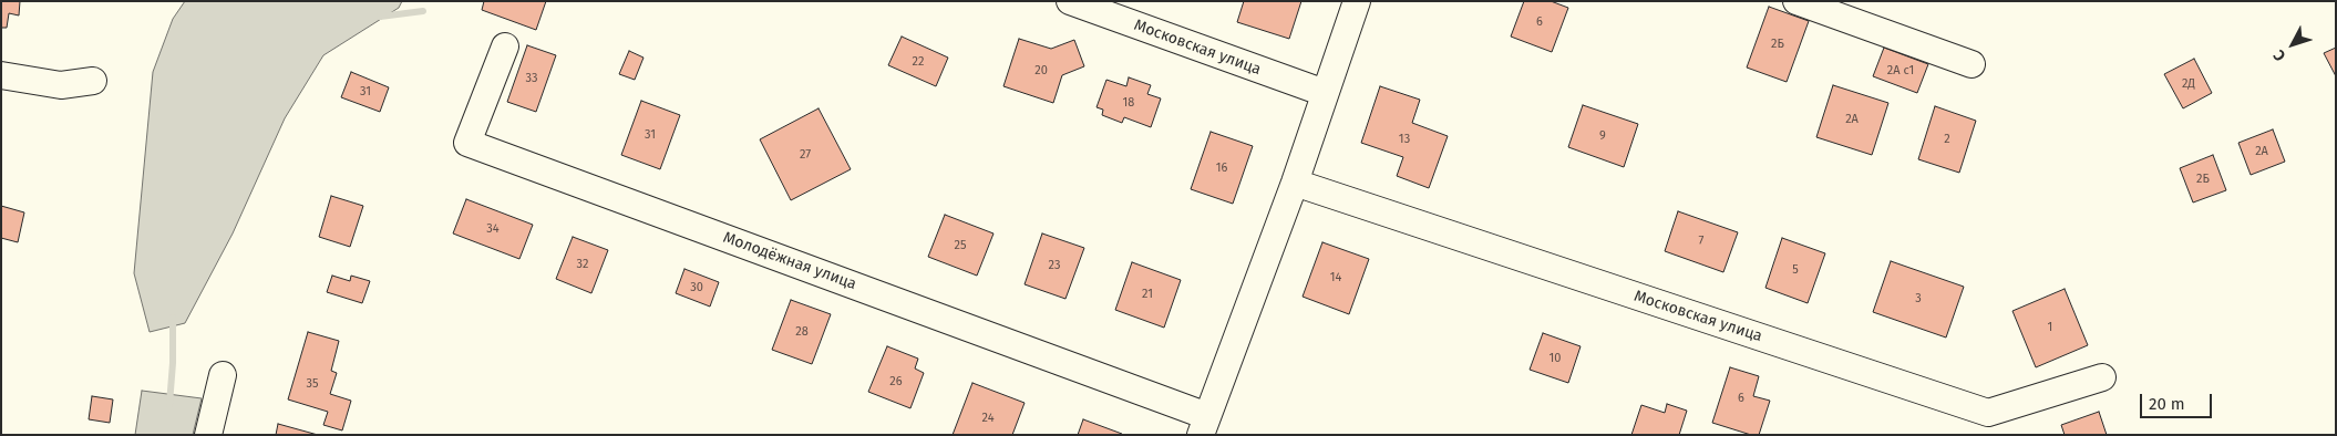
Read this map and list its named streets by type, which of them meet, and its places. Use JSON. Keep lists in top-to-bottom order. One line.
{"streets":{"street":["Московская улица","Молодёжная улица"]},"house_numbers":["6","2Б","22","20","2А с1","33","2Д","31","18","2А","31","9","13","2","2А","27","16","2Б","34","7","25","32","23","5","14","30","21","3","1","28","10","26","35","6","24"],"scale_bar":"20 m","north":"bottom left"}
